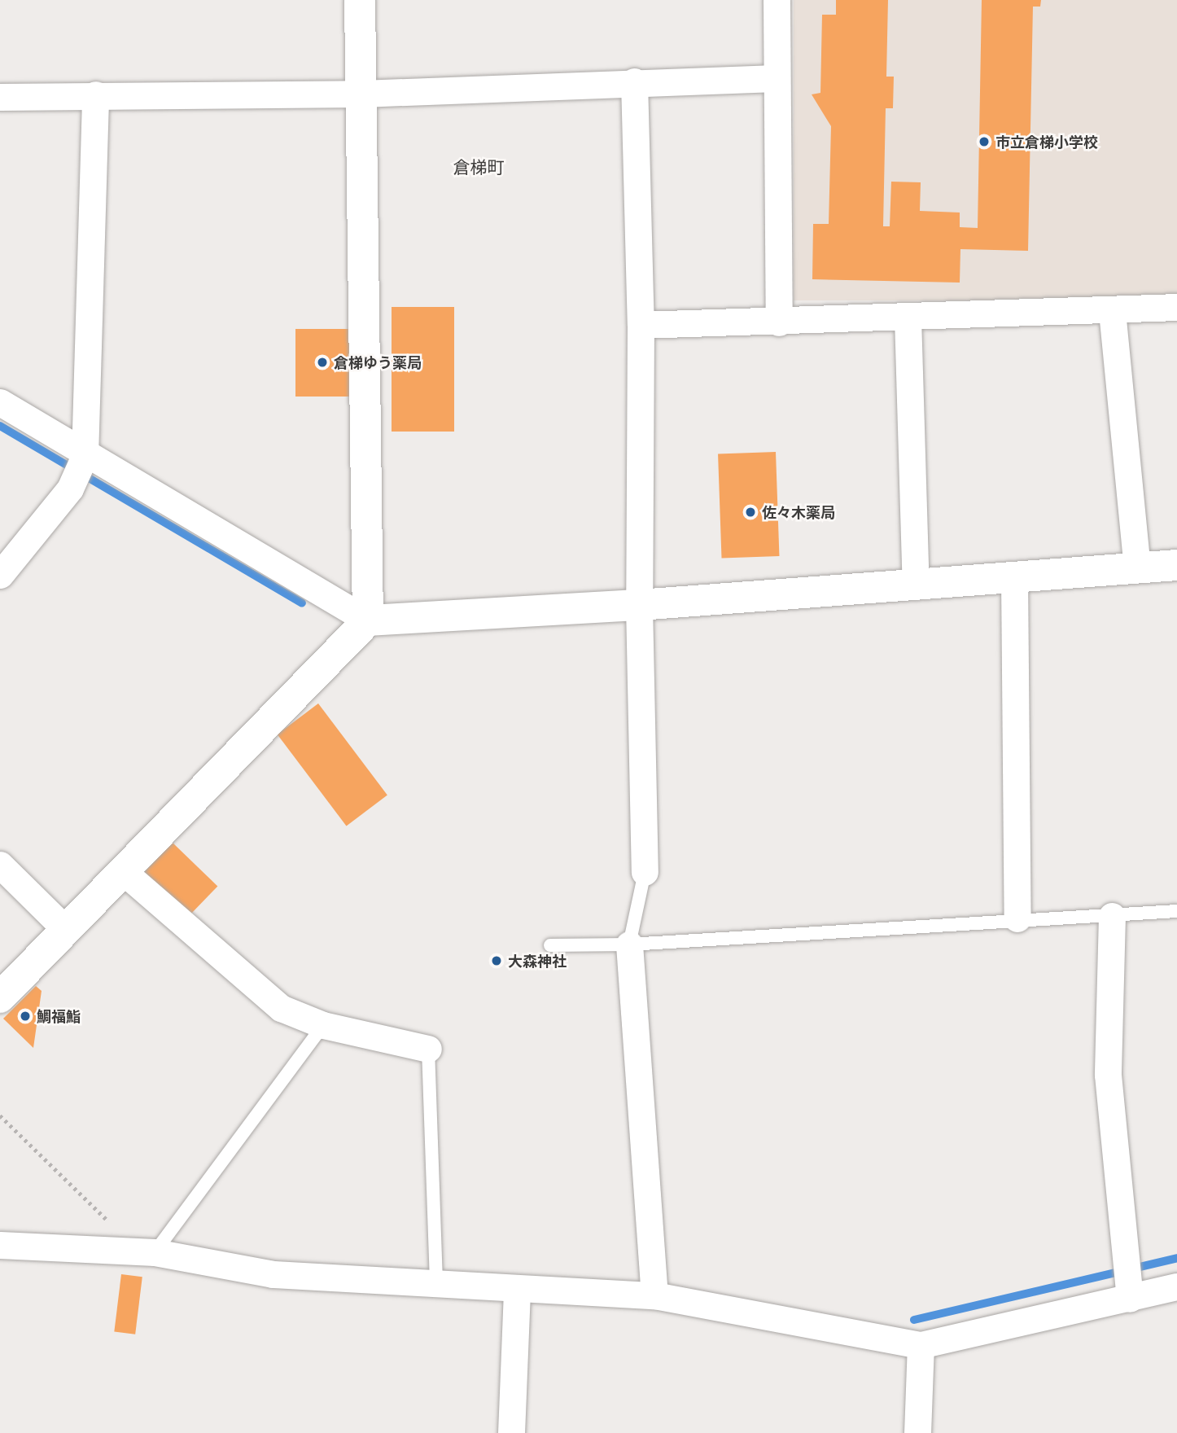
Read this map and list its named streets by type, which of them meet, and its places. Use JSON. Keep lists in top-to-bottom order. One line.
{"districts":["倉梯町"],"places":["市立倉梯小学校","倉梯ゆう薬局","佐々木薬局","大森神社","鯛福鮨"]}
